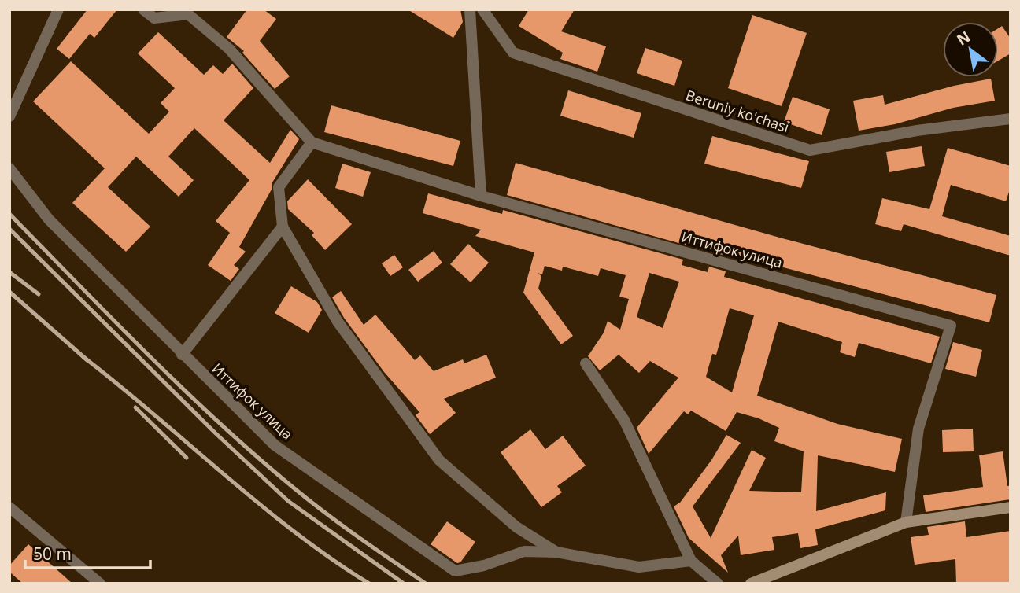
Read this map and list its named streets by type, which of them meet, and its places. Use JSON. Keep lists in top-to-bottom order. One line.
{"streets":{"street":["Beruniy ko'chasi","Иттифок улица"]},"scale_bar":"50 m","north":"top left"}
